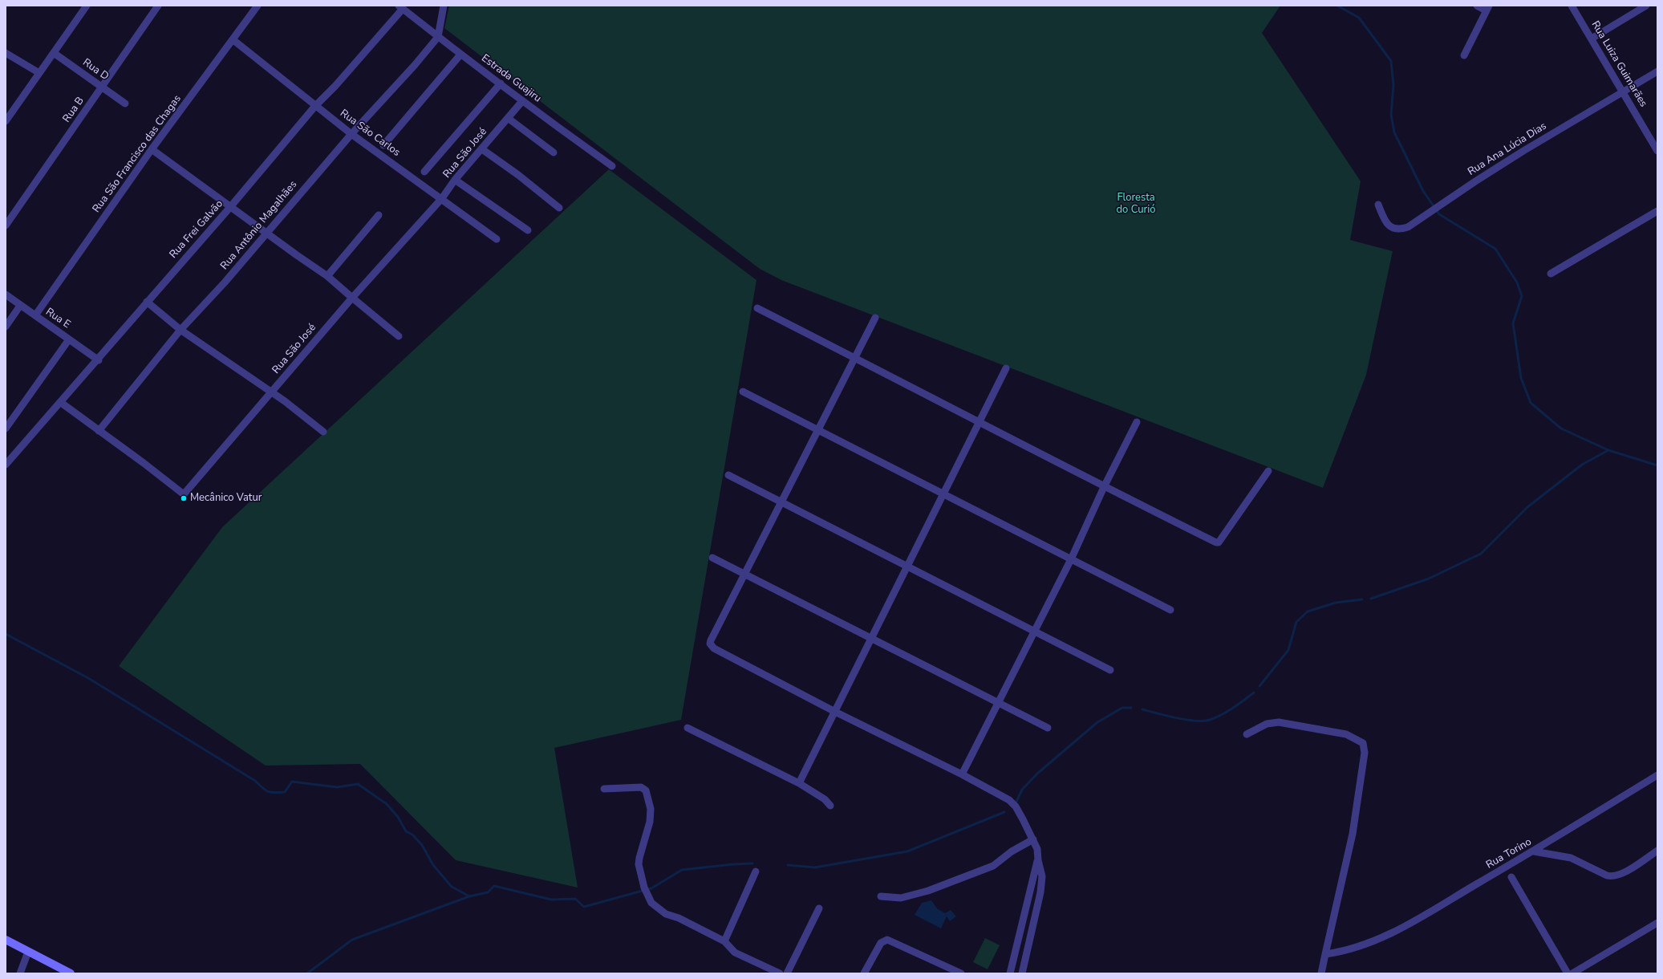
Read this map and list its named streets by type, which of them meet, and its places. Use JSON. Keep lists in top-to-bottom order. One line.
{"streets":{"street":["Rua Luiza Guimarães","Rua D","Estrada Guajiru","Rua B","Rua São Carlos","Rua Ana Lúcia Dias","Rua São José","Rua São Francisco das Chagas","Rua Antônio Magalhães","Rua Frei Galvão","Rua E","Rua Torino"]},"crossings":[["Rua Luiza Guimarães","Rua Ana Lúcia Dias"],["Rua D","Rua B"],["Estrada Guajiru","Rua São José"],["Estrada Guajiru","Rua Antônio Magalhães"],["Estrada Guajiru","Rua Frei Galvão"],["Rua São Carlos","Rua São José"],["Rua São Carlos","Rua São Francisco das Chagas"],["Rua São Carlos","Rua Antônio Magalhães"],["Rua São Carlos","Rua Frei Galvão"],["Rua São José","Rua Antônio Magalhães"],["Rua São José","Rua Frei Galvão"],["Rua São Francisco das Chagas","Rua E"],["Rua Frei Galvão","Rua E"]],"parks":["Floresta do Curió"],"places":["Mecânico Vatur"]}
